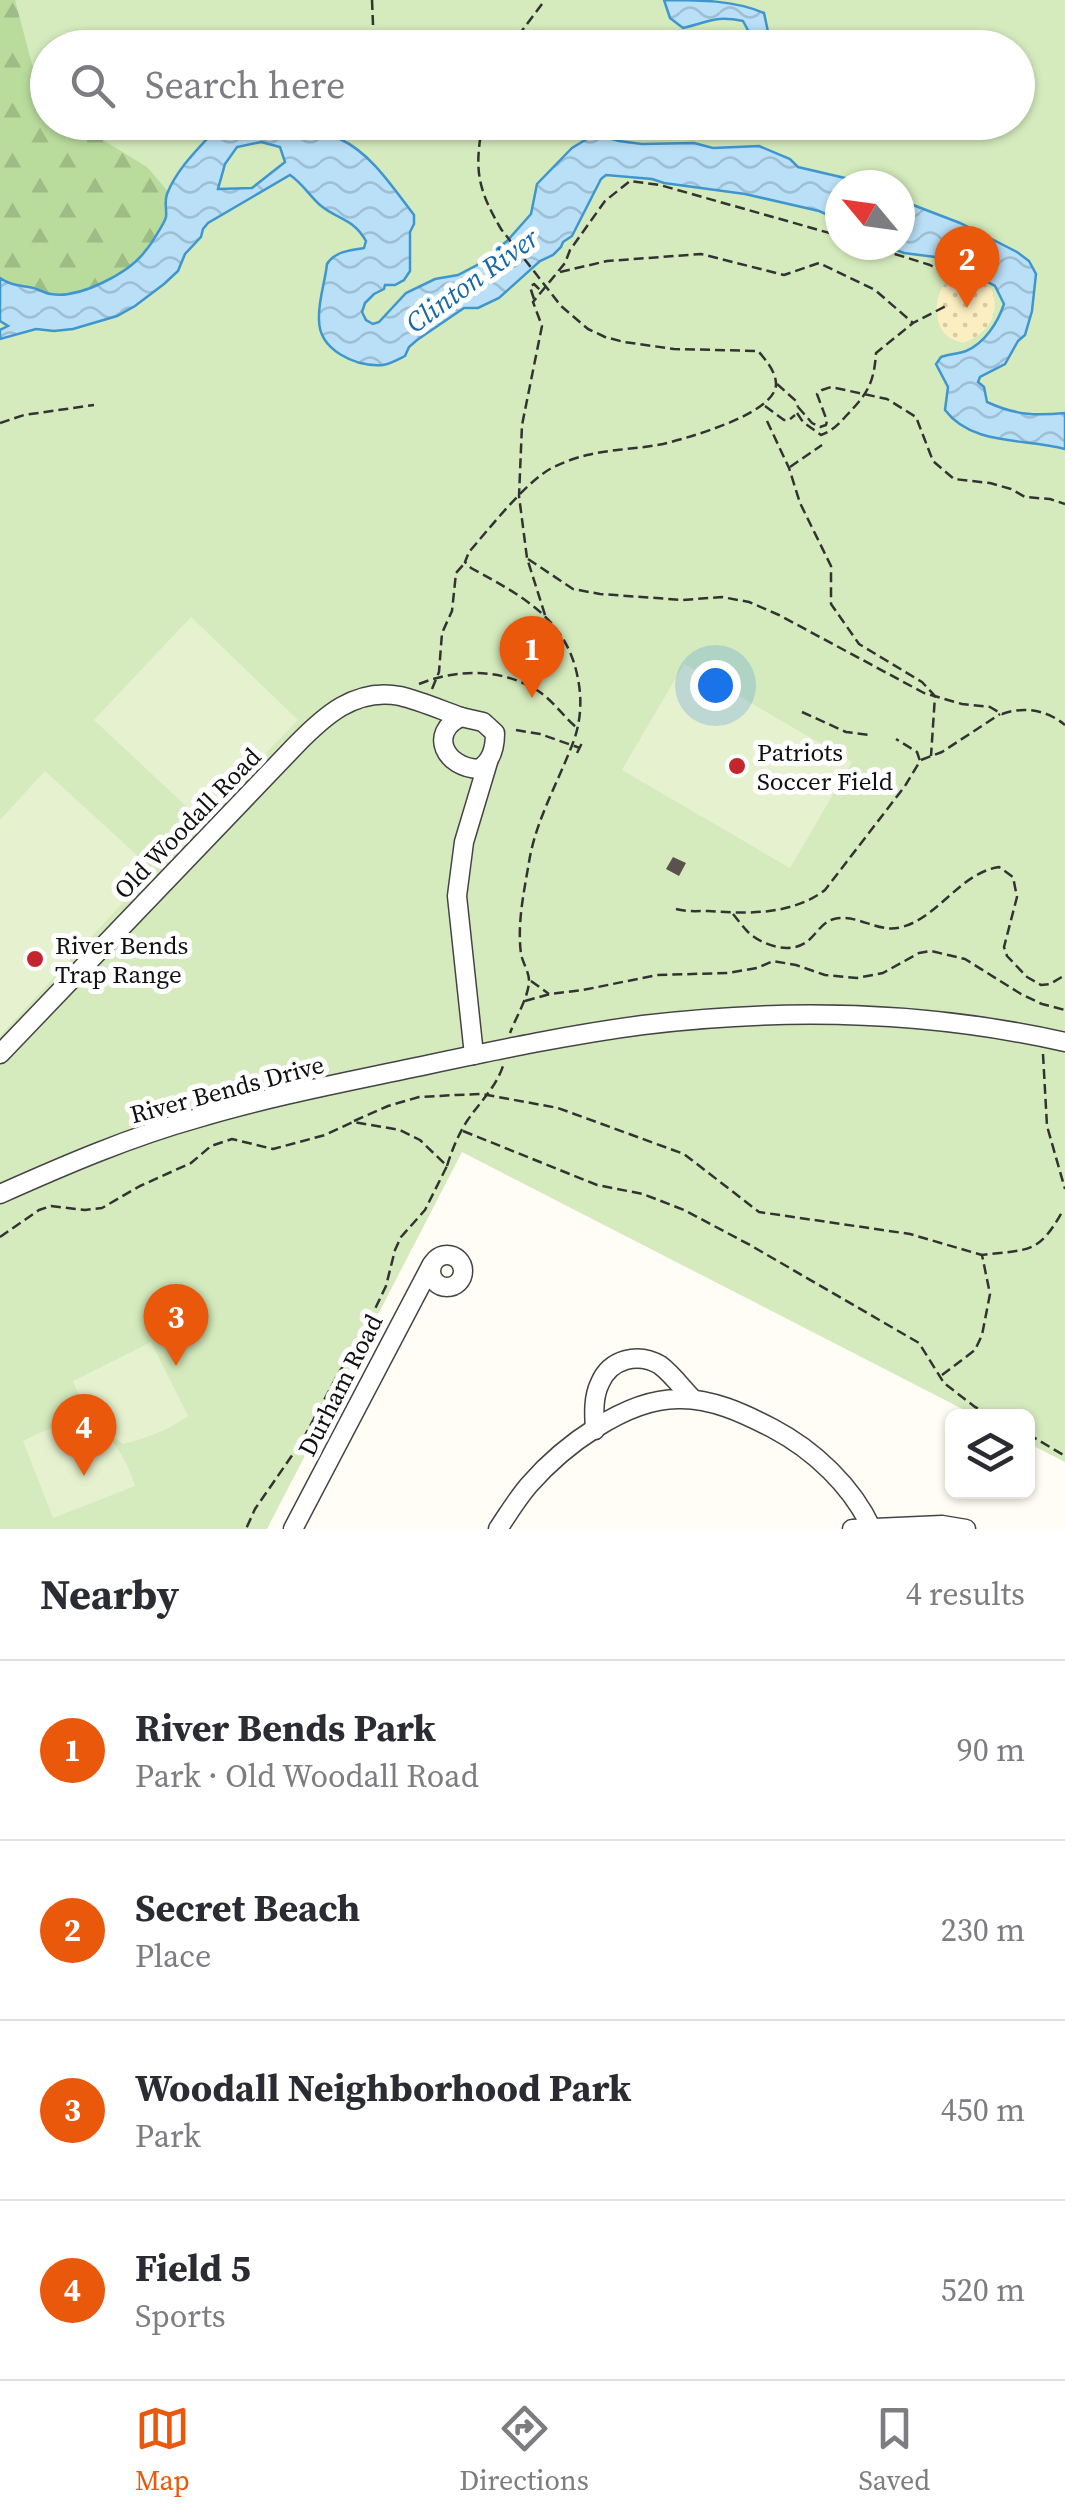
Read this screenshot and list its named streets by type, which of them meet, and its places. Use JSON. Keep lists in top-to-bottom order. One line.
{"streets":{"street":["Old Woodall Road","River Bends Drive","Durham Road"]},"water":["Clinton River"],"places":["Patriots Soccer Field","River Bends Trap Range"],"north":"top left","page":{"search":"Search here","pins":["2","1","3","4"],"heading":["Nearby","4 results"],"list":[{"mark":"1","name":"River Bends Park","note":"Park · Old Woodall Road","value":"90 m"},{"mark":"2","name":"Secret Beach","note":"Place","value":"230 m"},{"mark":"3","name":"Woodall Neighborhood Park","note":"Park","value":"450 m"},{"mark":"4","name":"Field 5","note":"Sports","value":"520 m"}],"nav":["Map","Directions","Saved"]}}
